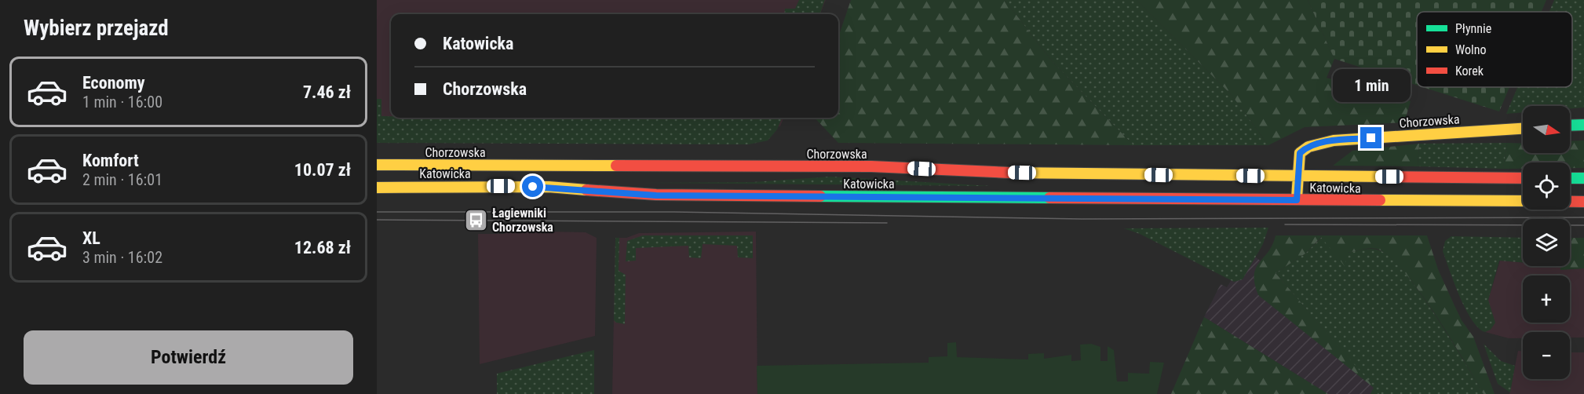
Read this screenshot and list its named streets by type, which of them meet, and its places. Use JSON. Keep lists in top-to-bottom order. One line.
{"streets":{"main road":["Chorzowska","Katowicka"]},"places":{"bus stop":["Łagiewniki Chorzowska"]},"legend":["Płynnie","Wolno","Korek"],"north":"right","page":{"heading":"Wybierz przejazd","banner":["Katowicka","Chorzowska"],"list":[{"name":"Economy","note":"1 min · 16:00","value":"7.46 zł"},{"name":"Komfort","note":"2 min · 16:01","value":"10.07 zł"},{"name":"XL","note":"3 min · 16:02","value":"12.68 zł"}],"bubble":"1 min","map_buttons":["+","−"],"buttons":"Potwierdź"}}
